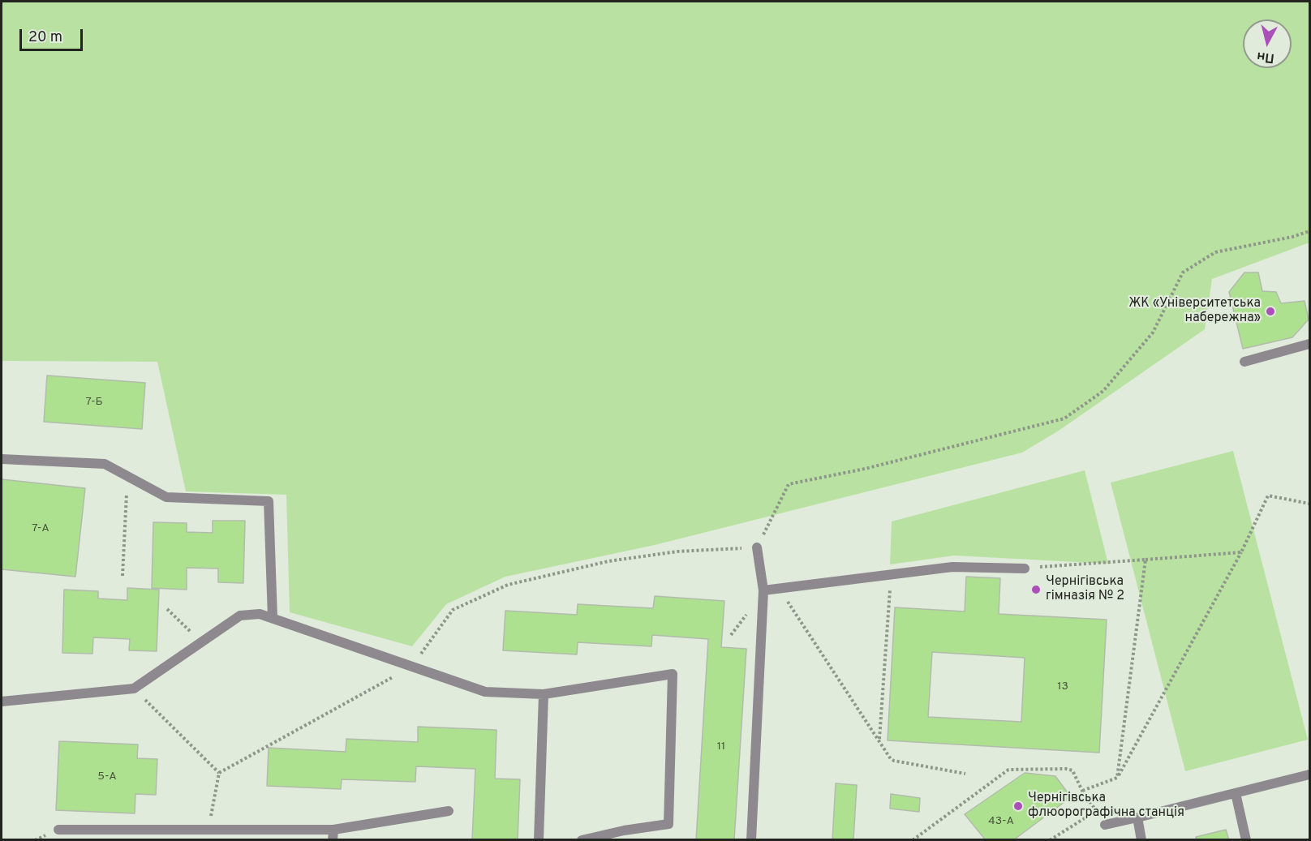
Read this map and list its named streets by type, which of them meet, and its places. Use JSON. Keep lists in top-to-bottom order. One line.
{"places":["ЖК «Університетська набережна»","Чернігівська гімназія № 2","Чернігівська флюорографічна станція"],"house_numbers":["7-Б","7-А","13","11","5-А","43-А"],"scale_bar":"20 m","north":"bottom"}
